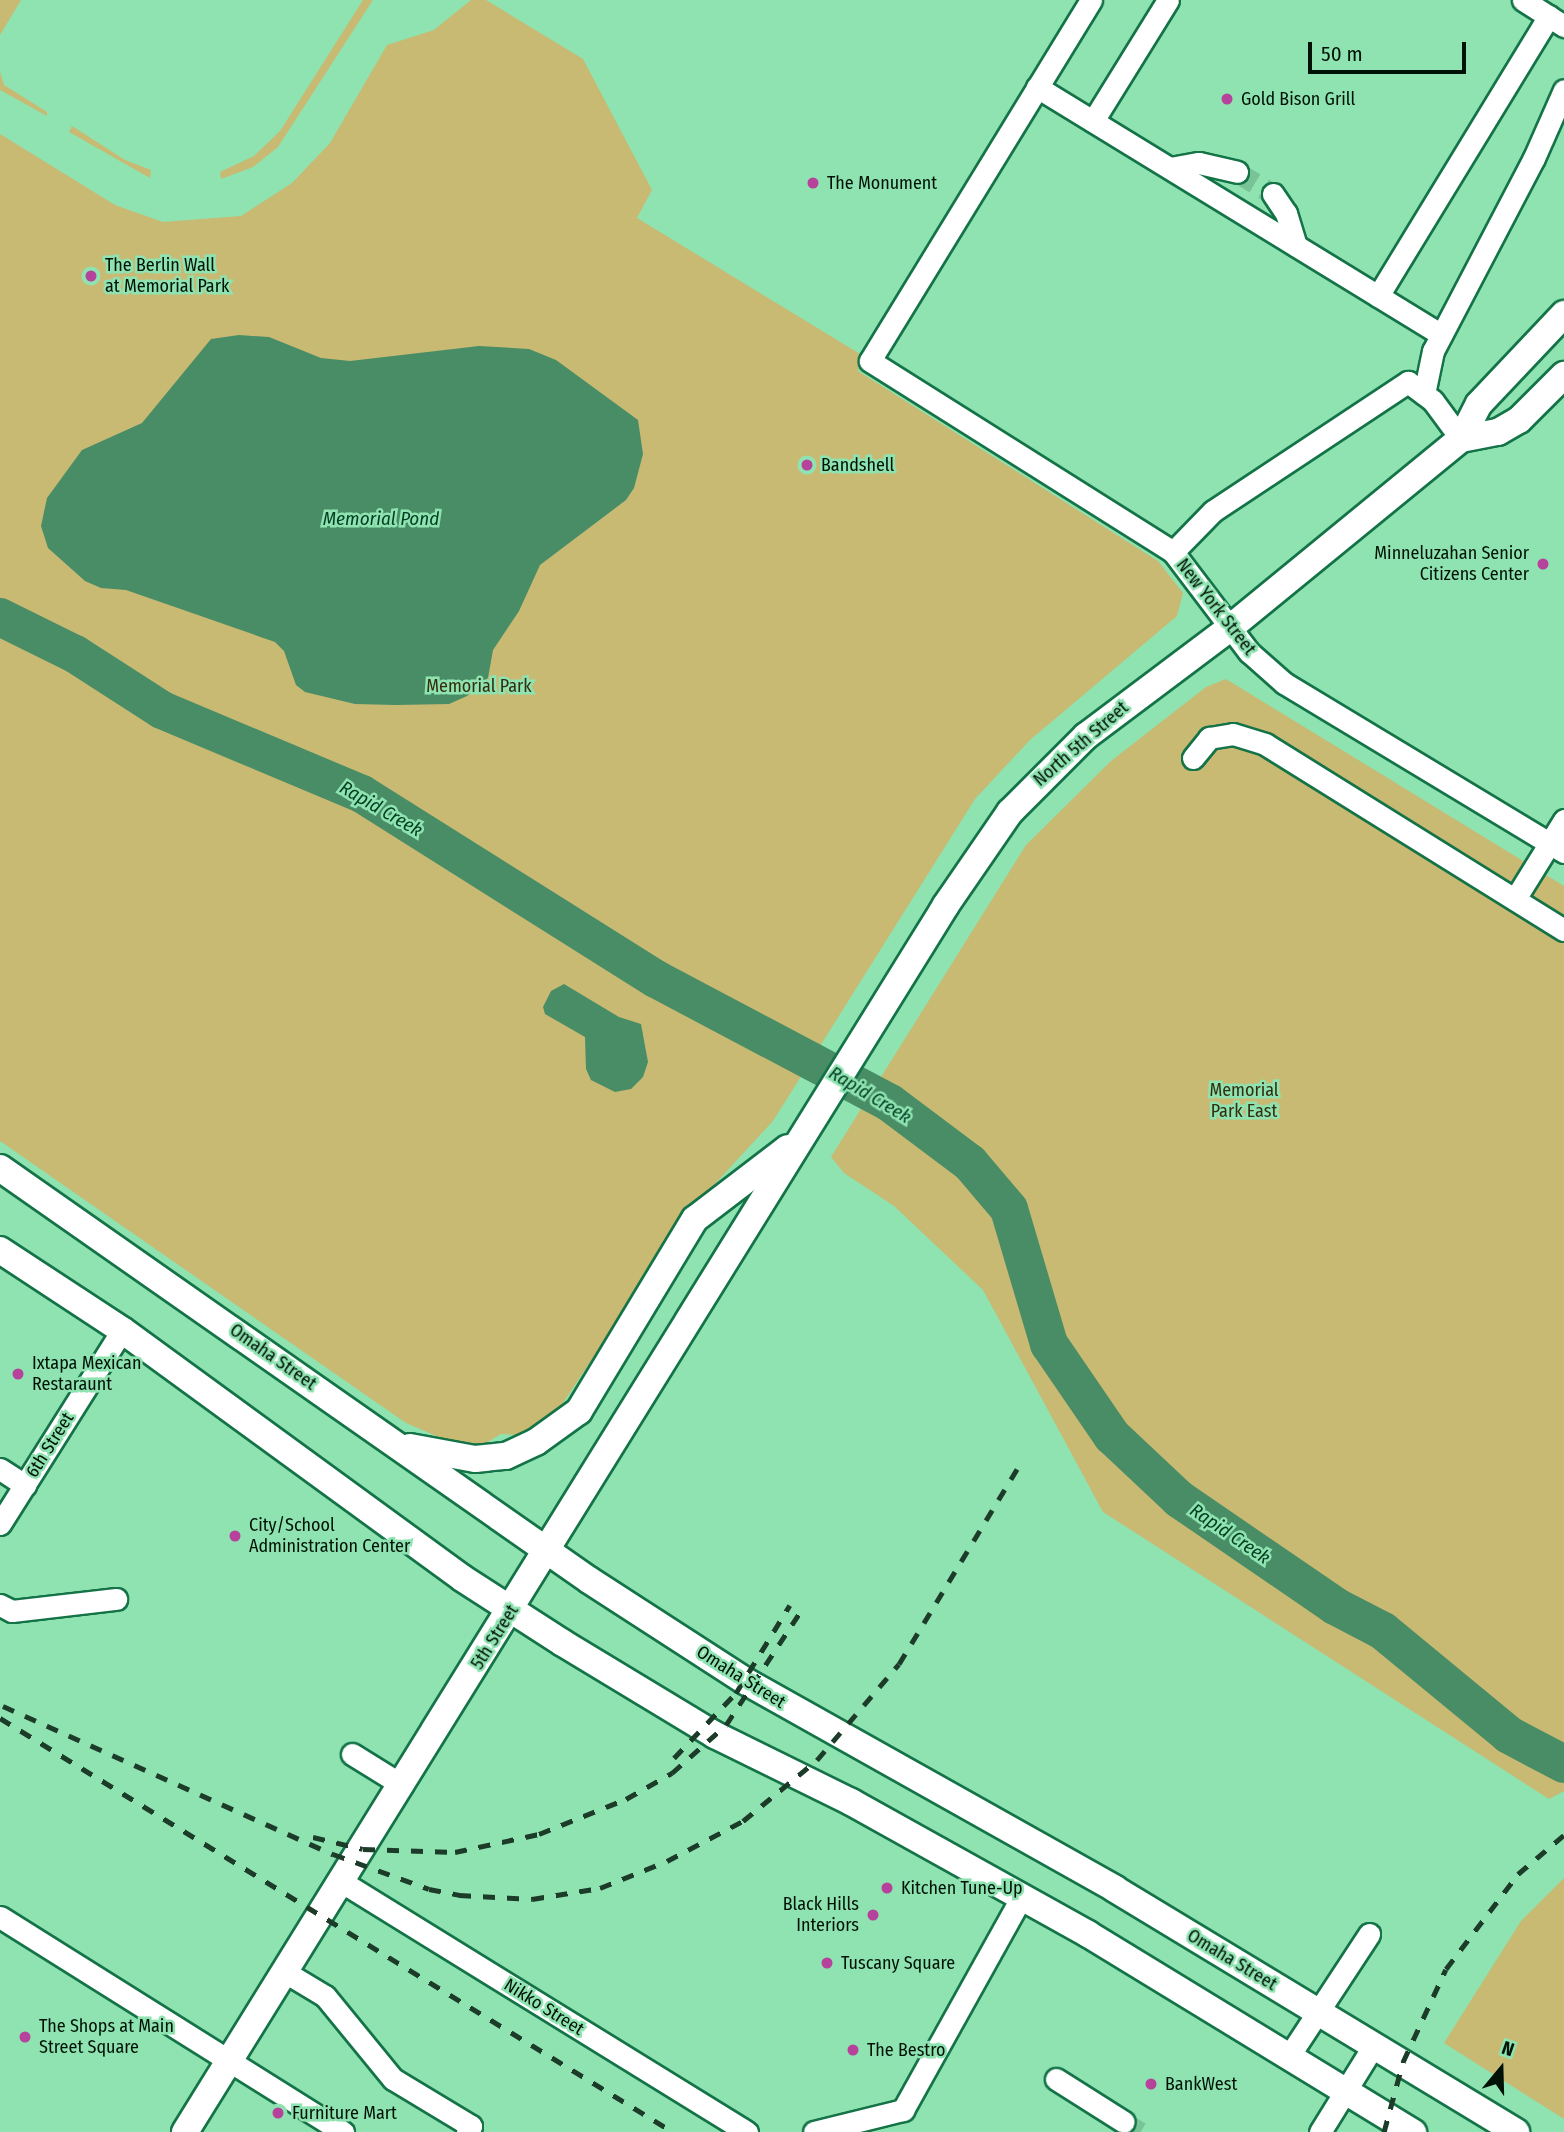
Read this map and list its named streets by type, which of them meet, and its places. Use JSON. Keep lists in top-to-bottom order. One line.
{"streets":{"main road":["North 5th Street","Omaha Street","5th Street"],"street":["New York Street","6th Street","Nikko Street"]},"crossings":[["New York Street","North 5th Street"],["North 5th Street","5th Street"],["Omaha Street","5th Street"],["5th Street","Nikko Street"]],"water":["Memorial Pond","Rapid Creek"],"parks":["Memorial Park","Memorial Park East"],"places":["Gold Bison Grill","The Monument","The Berlin Wall at Memorial Park","Bandshell","Minneluzahan Senior Citizens Center","Ixtapa Mexican Restaraunt","City/School Administration Center","Kitchen Tune-Up","Black Hills Interiors","Tuscany Square","The Shops at Main Street Square","The Bestro","BankWest","Furniture Mart"],"scale_bar":"50 m","north":"top"}
